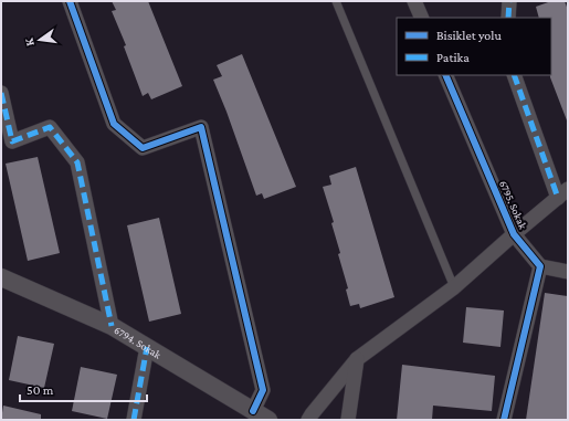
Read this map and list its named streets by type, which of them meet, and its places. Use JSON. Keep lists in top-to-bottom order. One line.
{"streets":{"street":["6795. Sokak","6794. Sokak"]},"legend":["Bisiklet yolu","Patika"],"scale_bar":"50 m","north":"left"}
